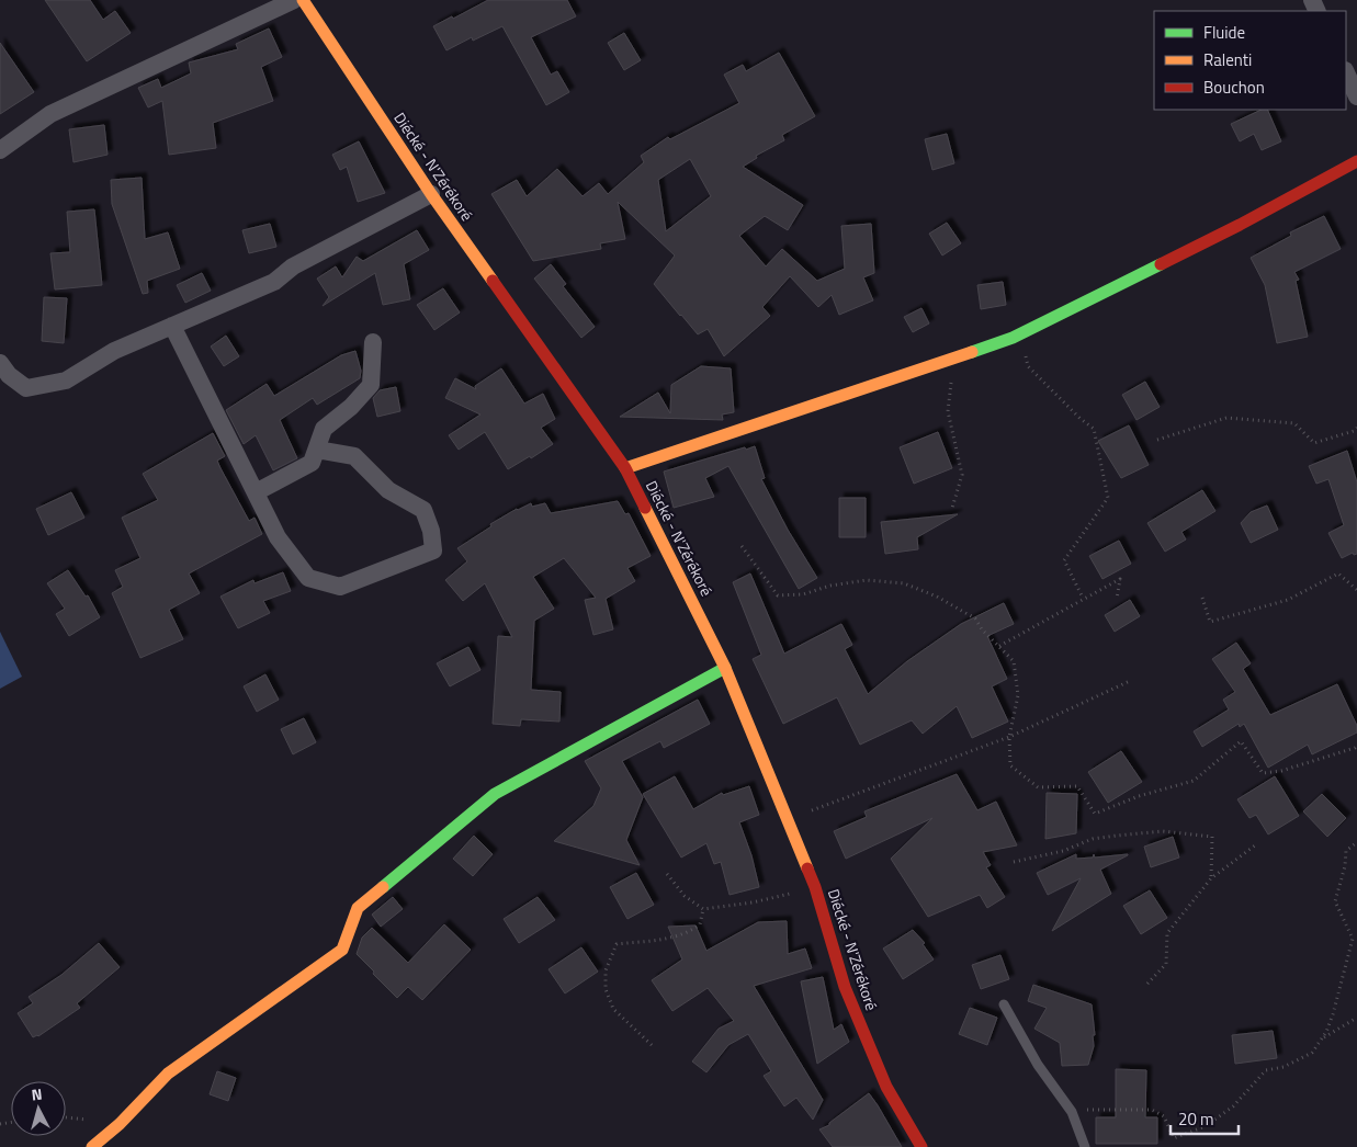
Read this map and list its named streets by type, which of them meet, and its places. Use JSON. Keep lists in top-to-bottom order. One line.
{"streets":{"main road":["Diécké - N'Zérékoré"]},"legend":["Fluide","Ralenti","Bouchon"],"scale_bar":"20 m","north":"top"}
